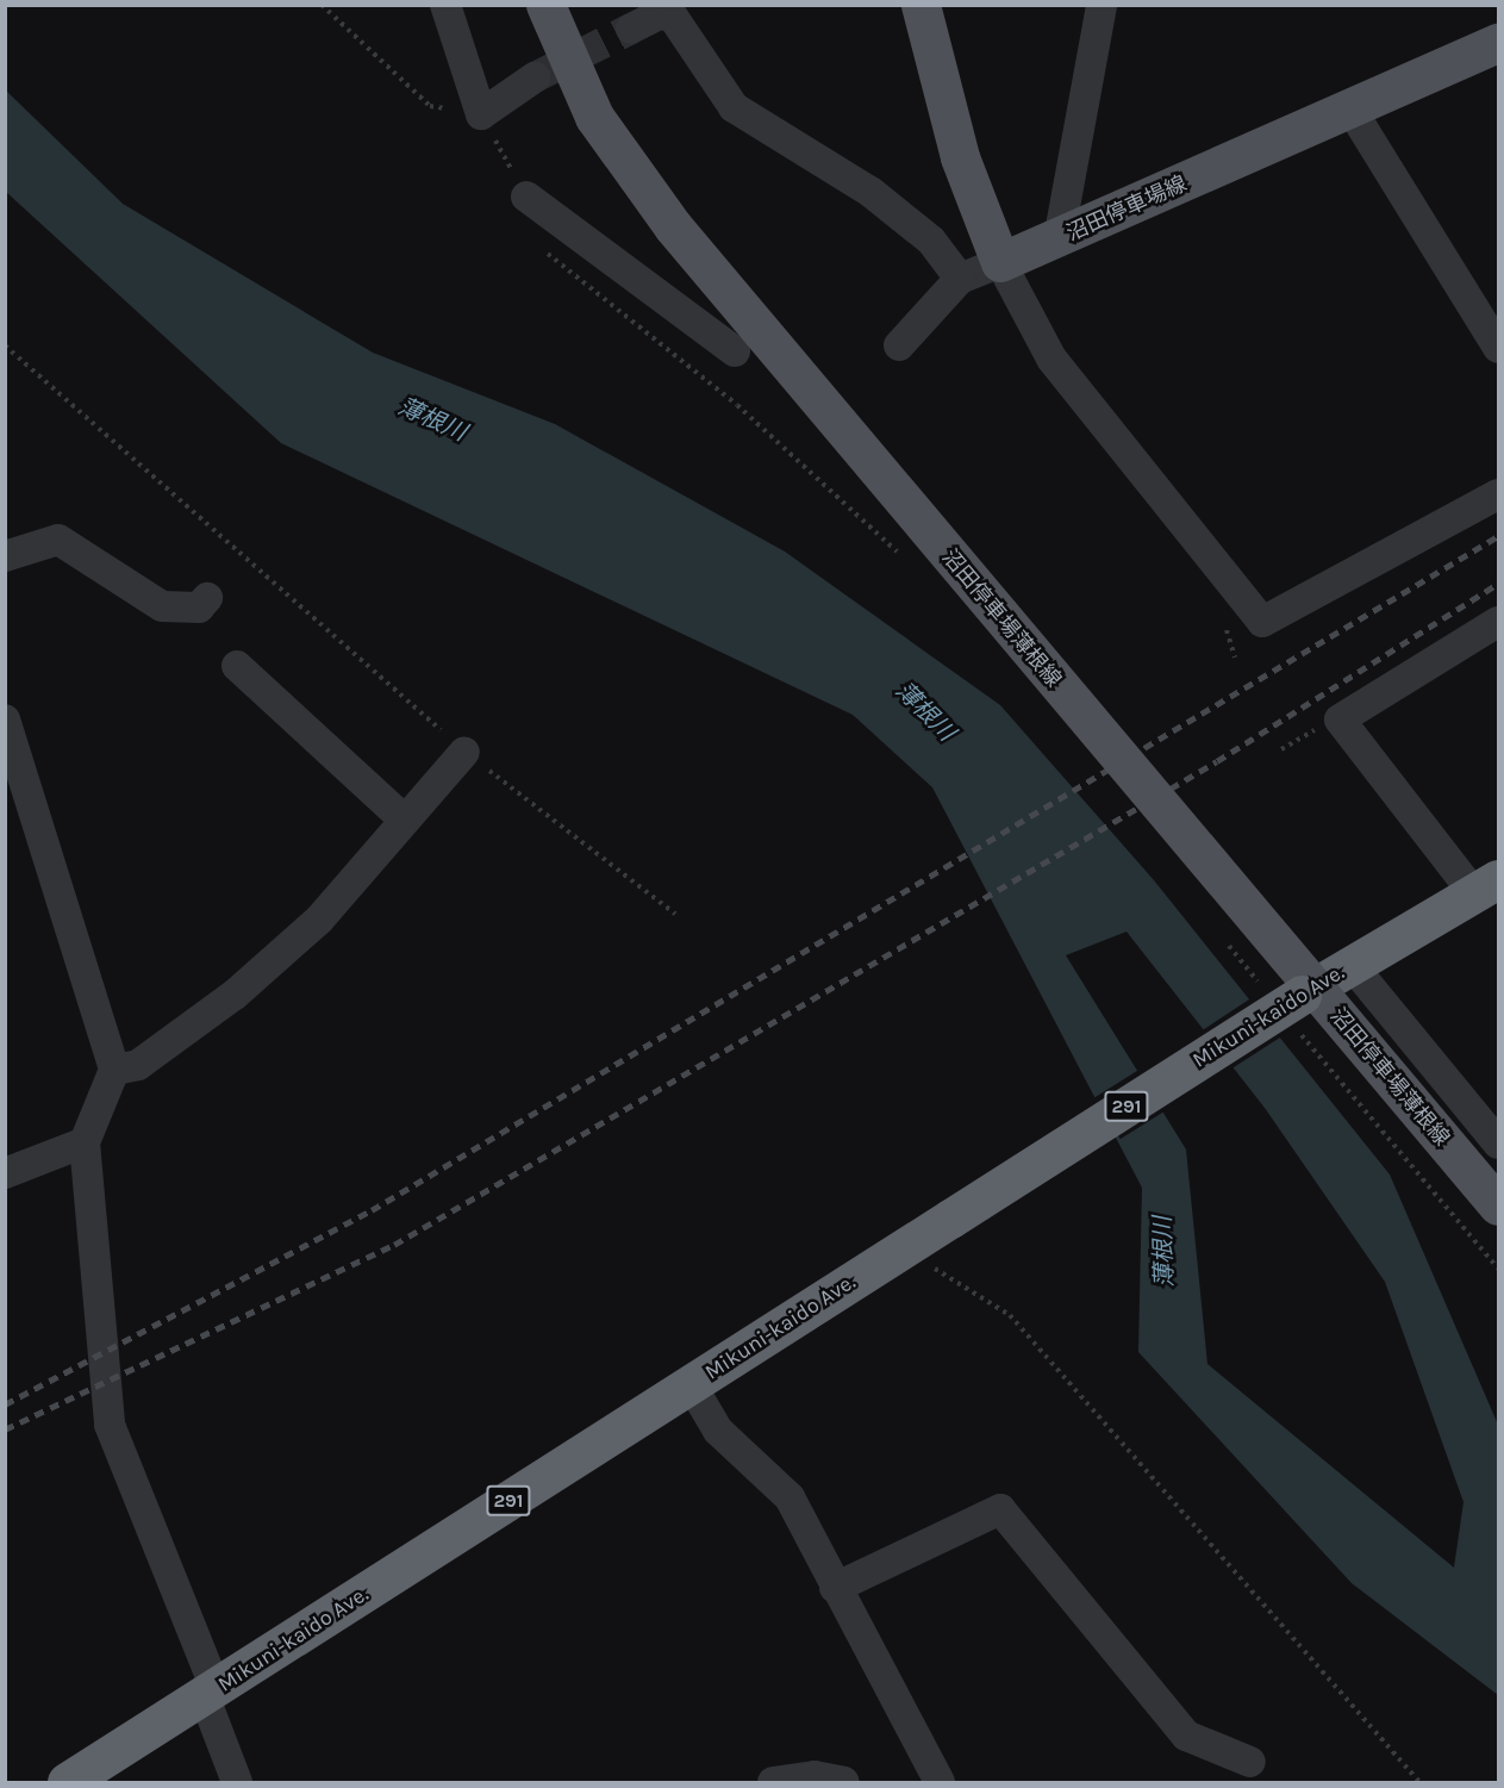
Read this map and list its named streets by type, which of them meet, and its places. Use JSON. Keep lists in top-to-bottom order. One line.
{"streets":{"highway":["Mikuni-kaido Ave.","291"],"main road":["沼田停車場線","沼田停車場薄根線"]},"water":["薄根川"]}
